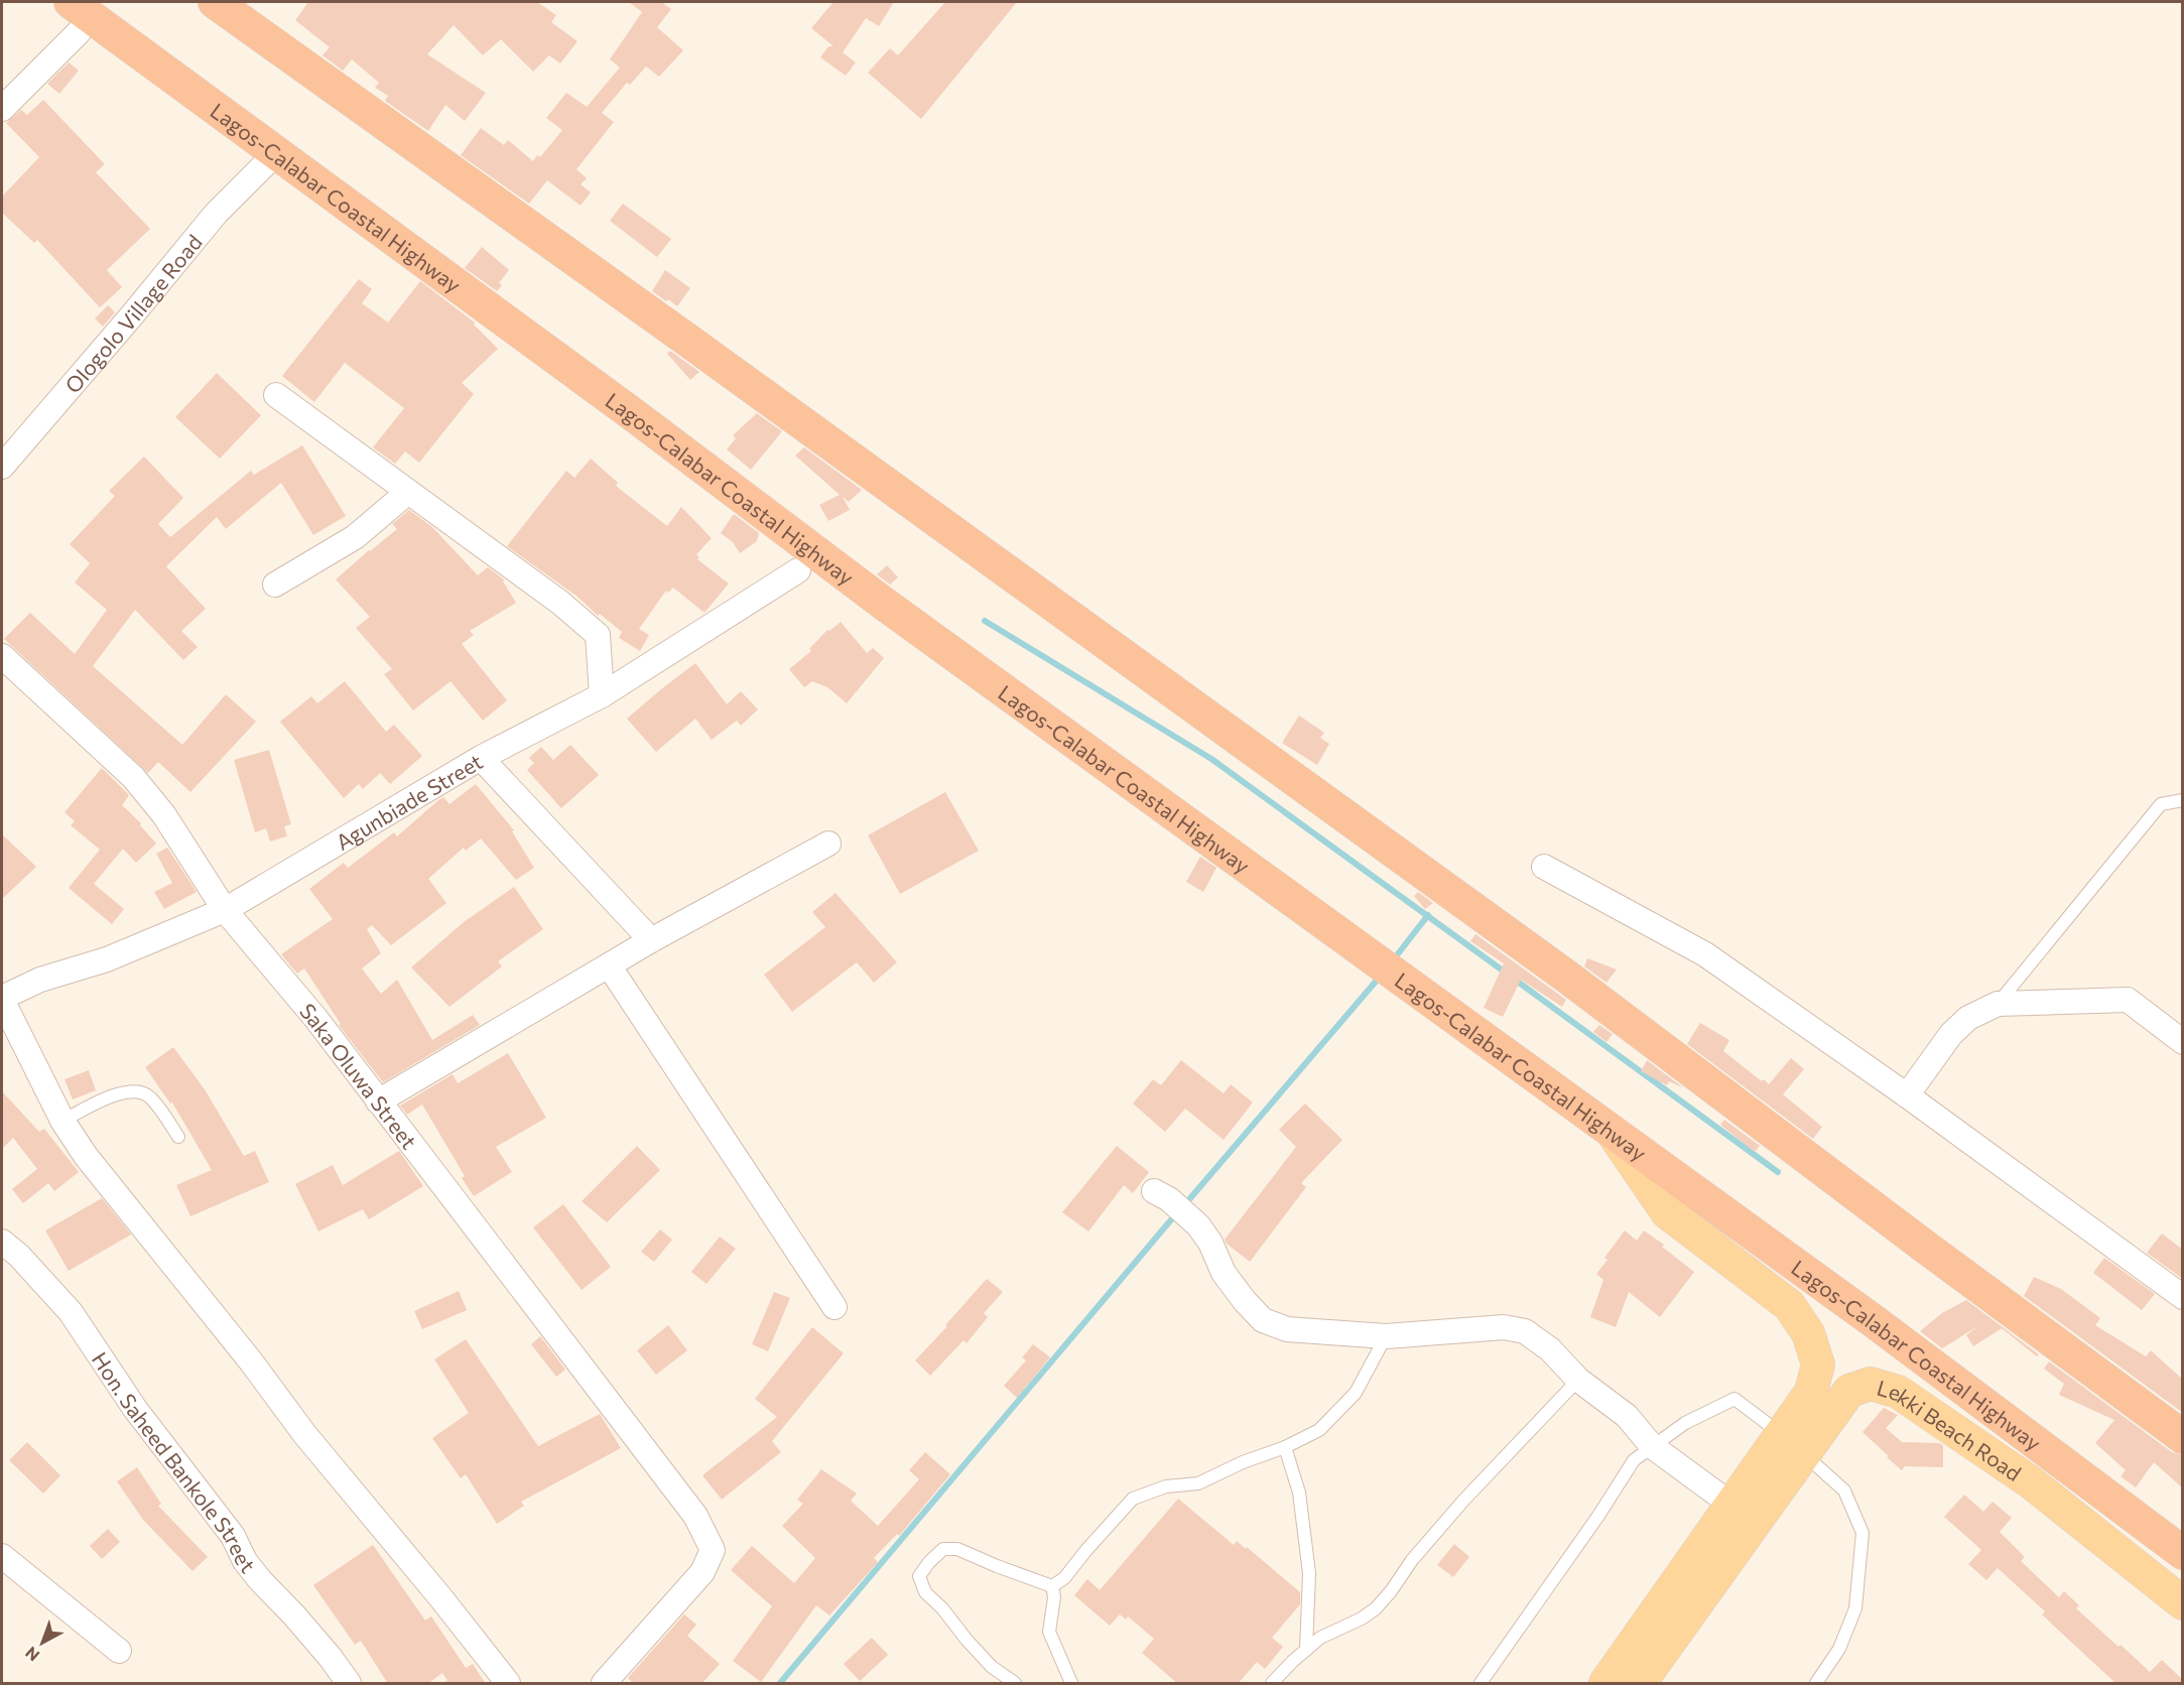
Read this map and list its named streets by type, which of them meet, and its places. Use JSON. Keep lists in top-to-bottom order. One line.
{"streets":{"highway":["Lagos-Calabar Coastal Highway"],"main road":["Lekki Beach Road"],"street":["Ologolo Village Road","Agunbiade Street","Saka Oluwa Street","Hon. Saheed Bankole Street"]},"crossings":[["Lagos-Calabar Coastal Highway","Lekki Beach Road"],["Agunbiade Street","Saka Oluwa Street"]],"north":"bottom left"}
